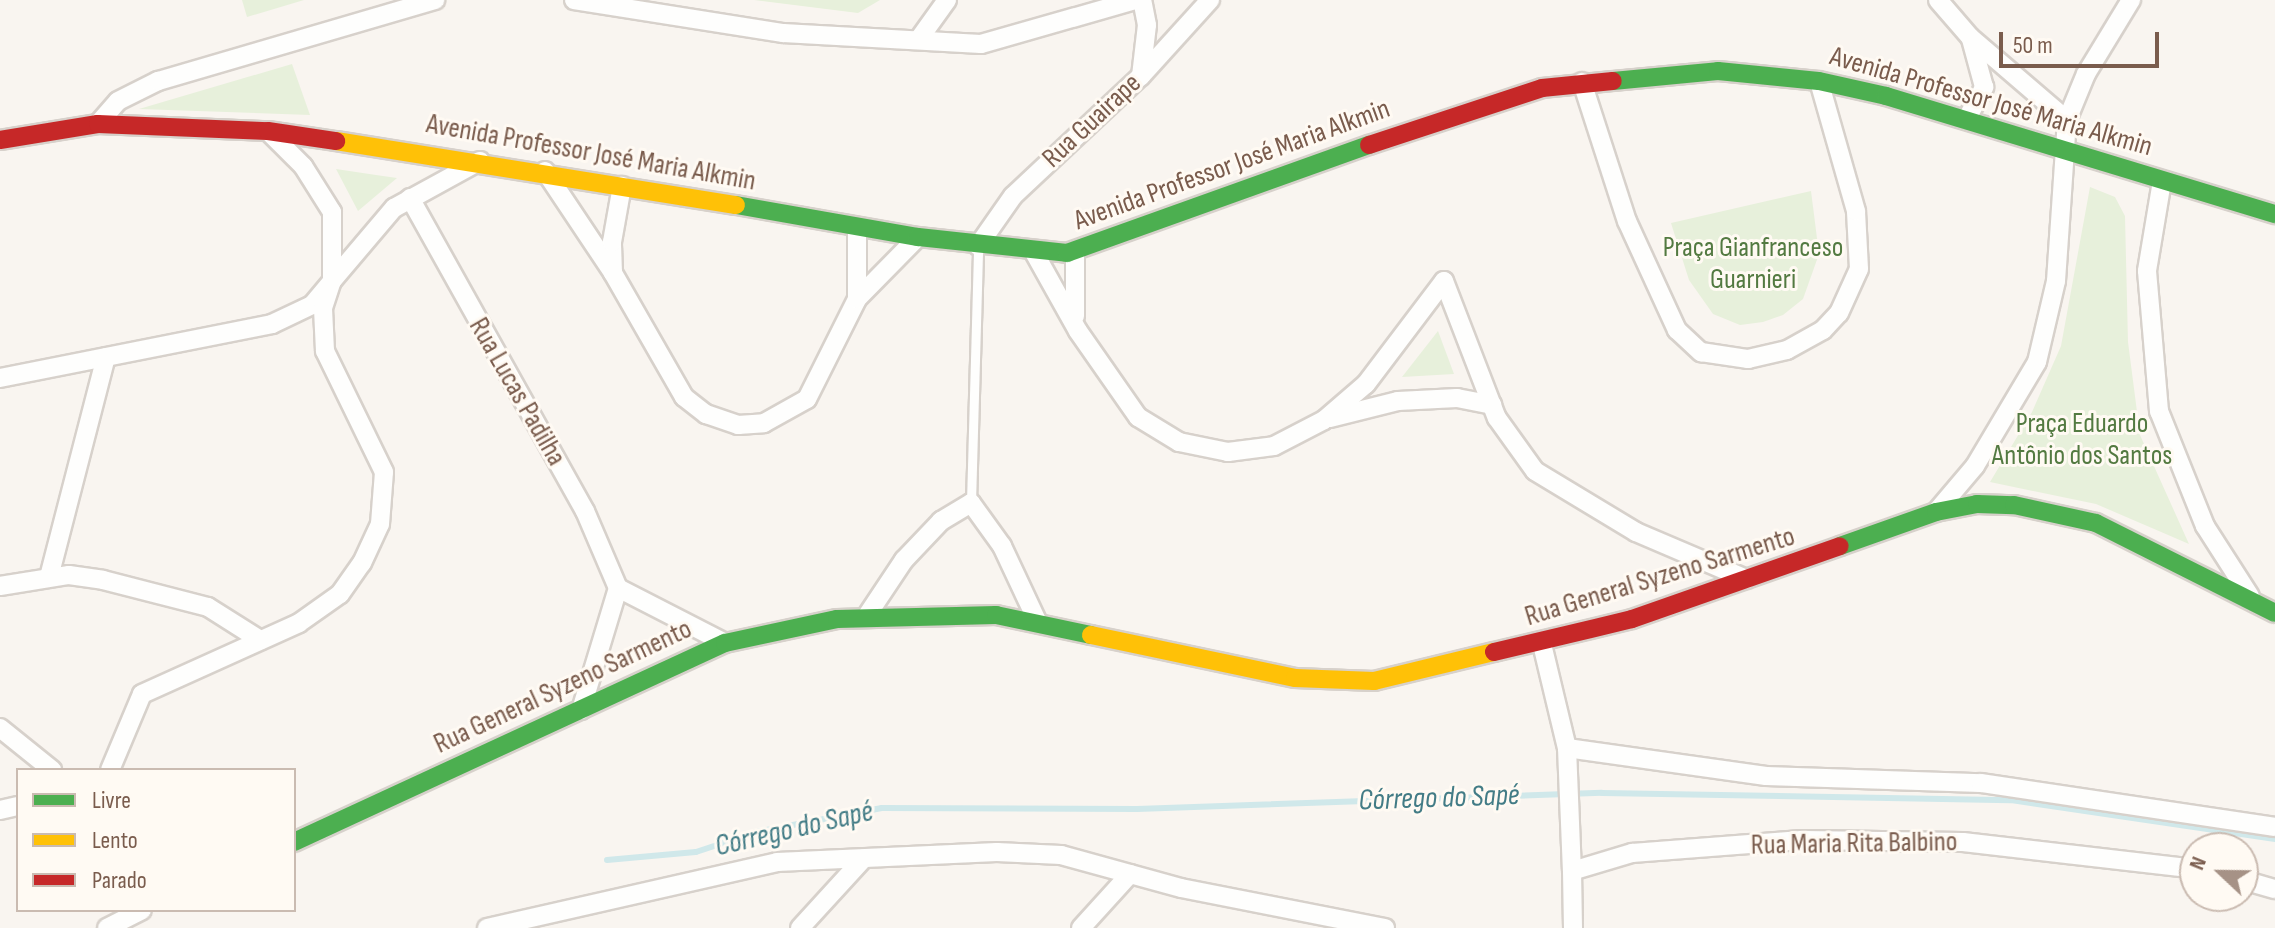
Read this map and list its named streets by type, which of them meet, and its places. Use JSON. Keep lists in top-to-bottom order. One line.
{"streets":{"street":["Avenida Professor José Maria Alkmin","Rua Guairape","Rua Lucas Padilha","Rua General Syzeno Sarmento","Rua Maria Rita Balbino"]},"crossings":[["Avenida Professor José Maria Alkmin","Rua Guairape"]],"water":["Córrego do Sapé"],"parks":["Praça Gianfranceso Guarnieri","Praça Eduardo Antônio dos Santos"],"legend":["Livre","Lento","Parado"],"scale_bar":"50 m","north":"left"}
